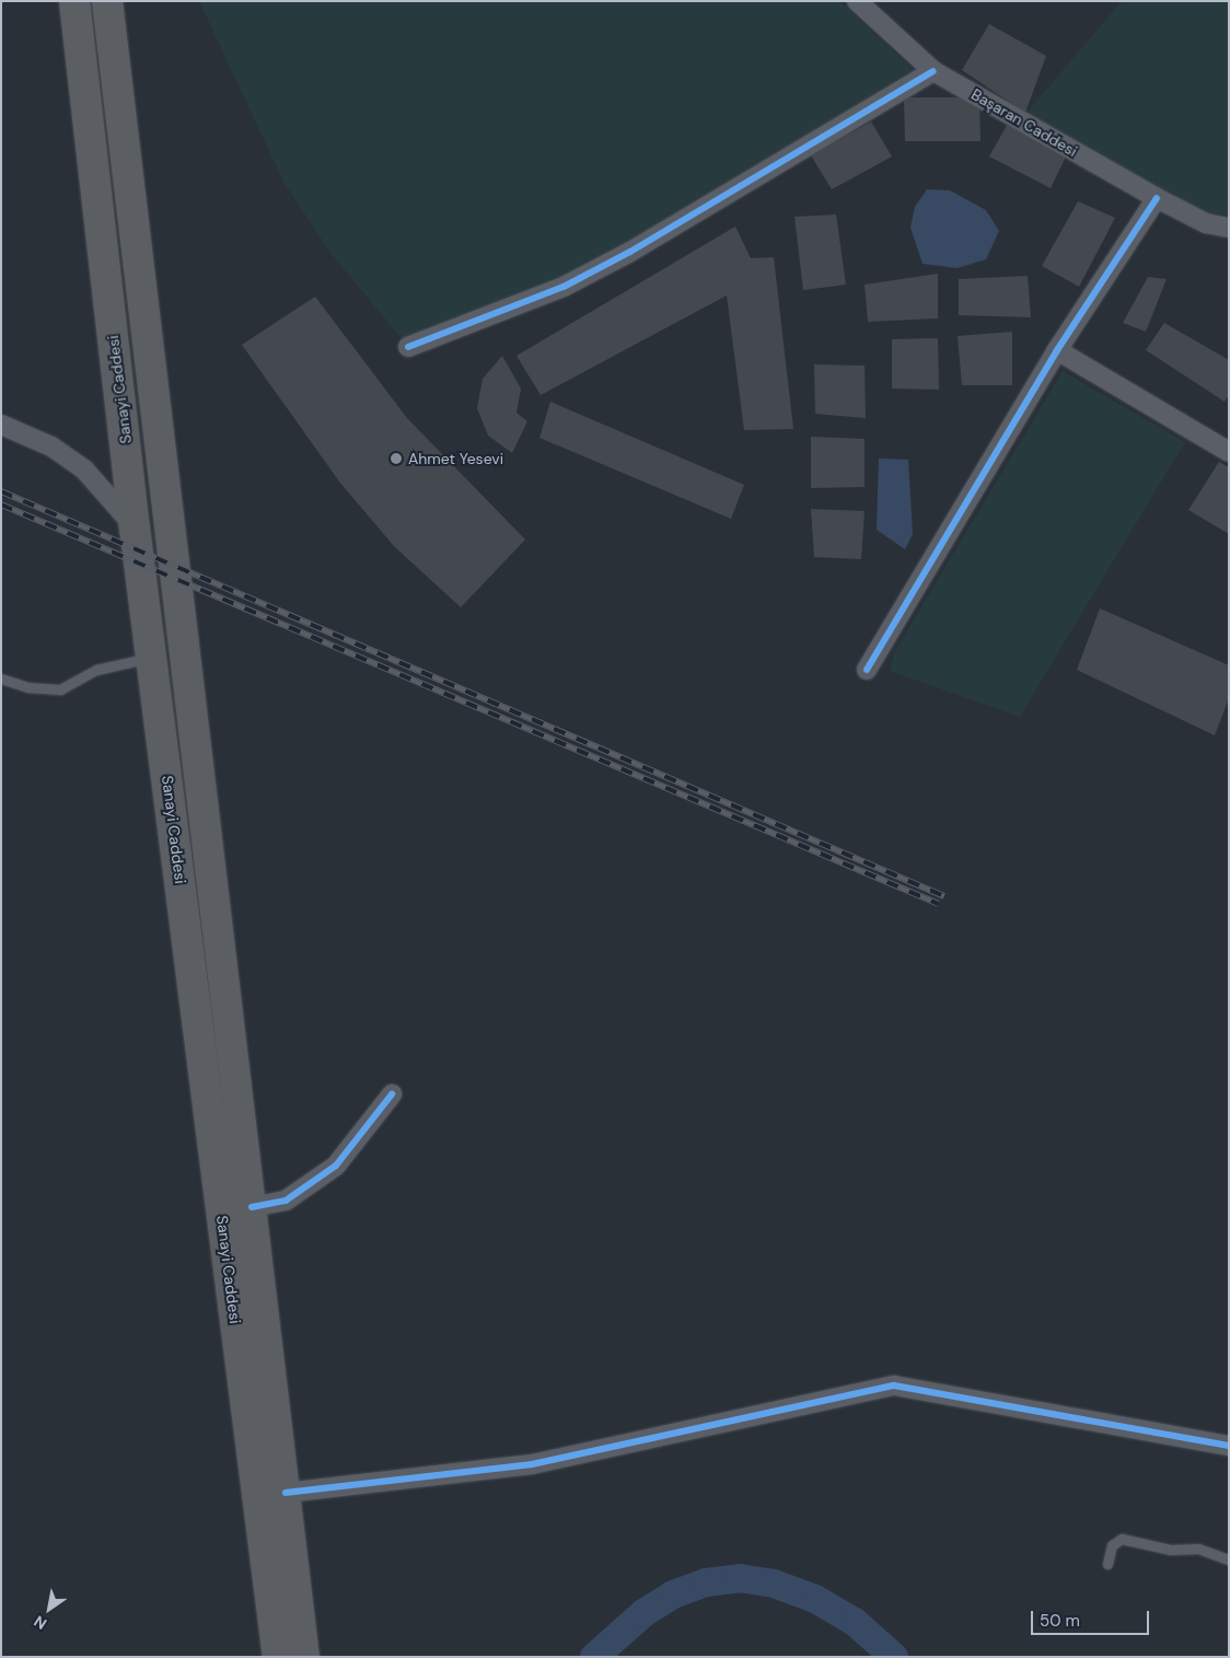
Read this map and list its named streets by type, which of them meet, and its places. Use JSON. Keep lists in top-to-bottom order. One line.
{"streets":{"highway":["Sanayi Caddesi"],"street":["Başaran Caddesi"]},"places":["Ahmet Yesevi"],"scale_bar":"50 m","north":"bottom left"}
